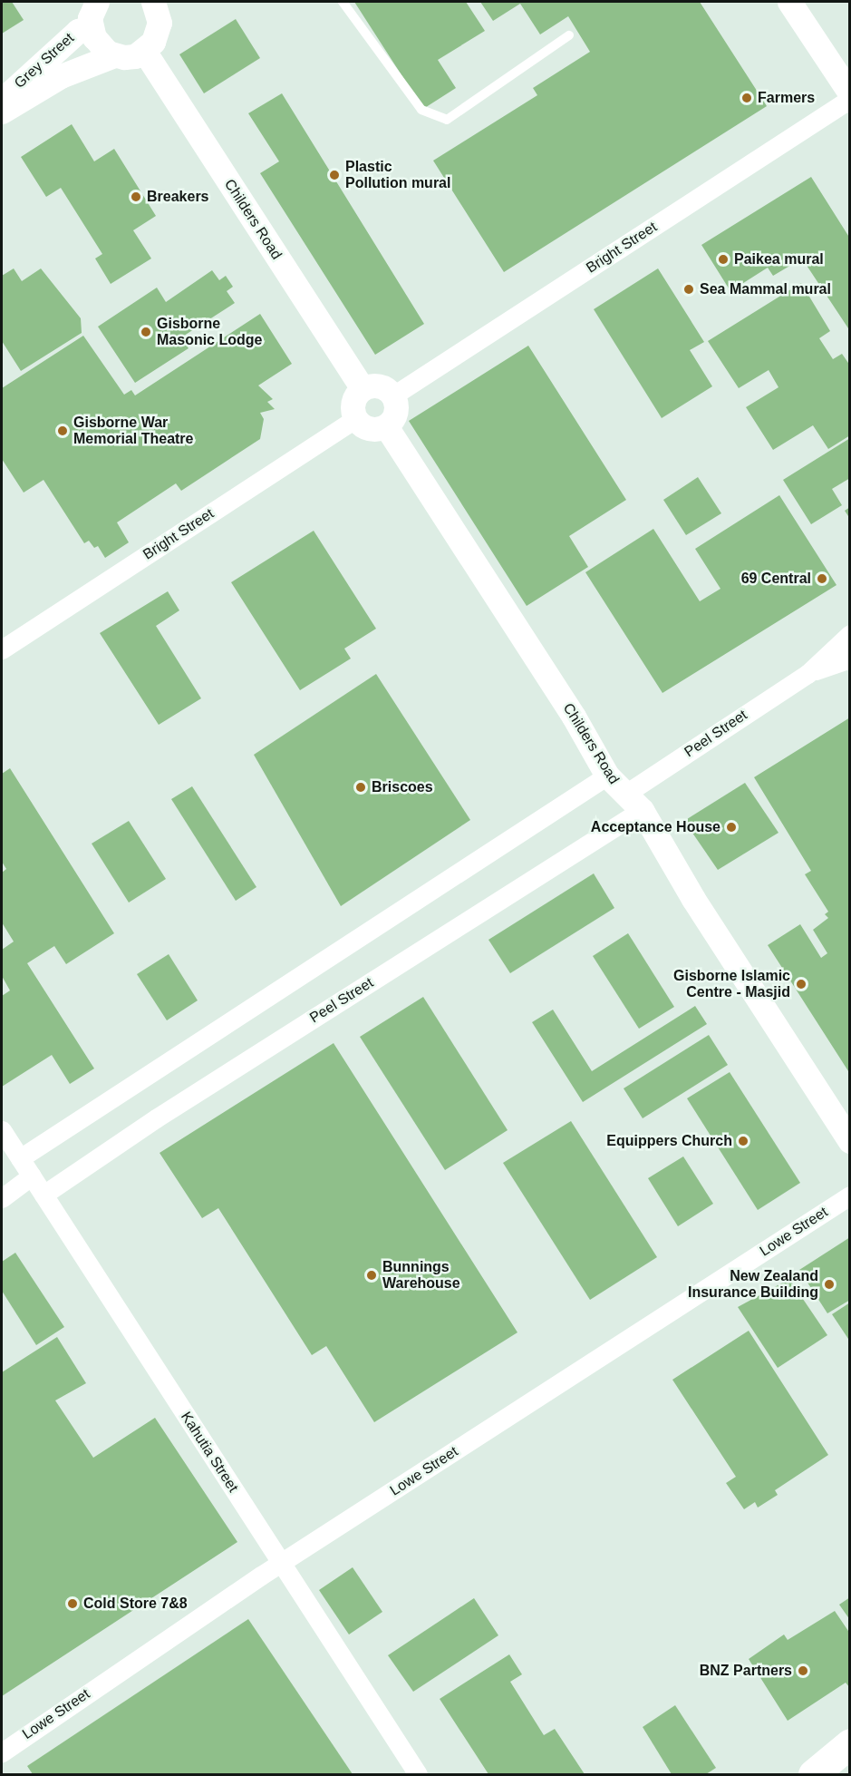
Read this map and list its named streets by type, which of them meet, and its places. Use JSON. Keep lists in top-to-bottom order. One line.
{"streets":{"street":["Grey Street","Childers Road","Bright Street","Peel Street","Lowe Street","Kahutia Street"]},"crossings":[["Grey Street","Childers Road"],["Childers Road","Bright Street"],["Childers Road","Peel Street"],["Peel Street","Kahutia Street"],["Lowe Street","Kahutia Street"]],"places":["Farmers","Plastic Pollution mural","Breakers","Paikea mural","Sea Mammal mural","Gisborne Masonic Lodge","Gisborne War Memorial Theatre","69 Central","Briscoes","Acceptance House","Gisborne Islamic Centre - Masjid","Equippers Church","Bunnings Warehouse","New Zealand Insurance Building","Cold Store 7&8","BNZ Partners"]}
